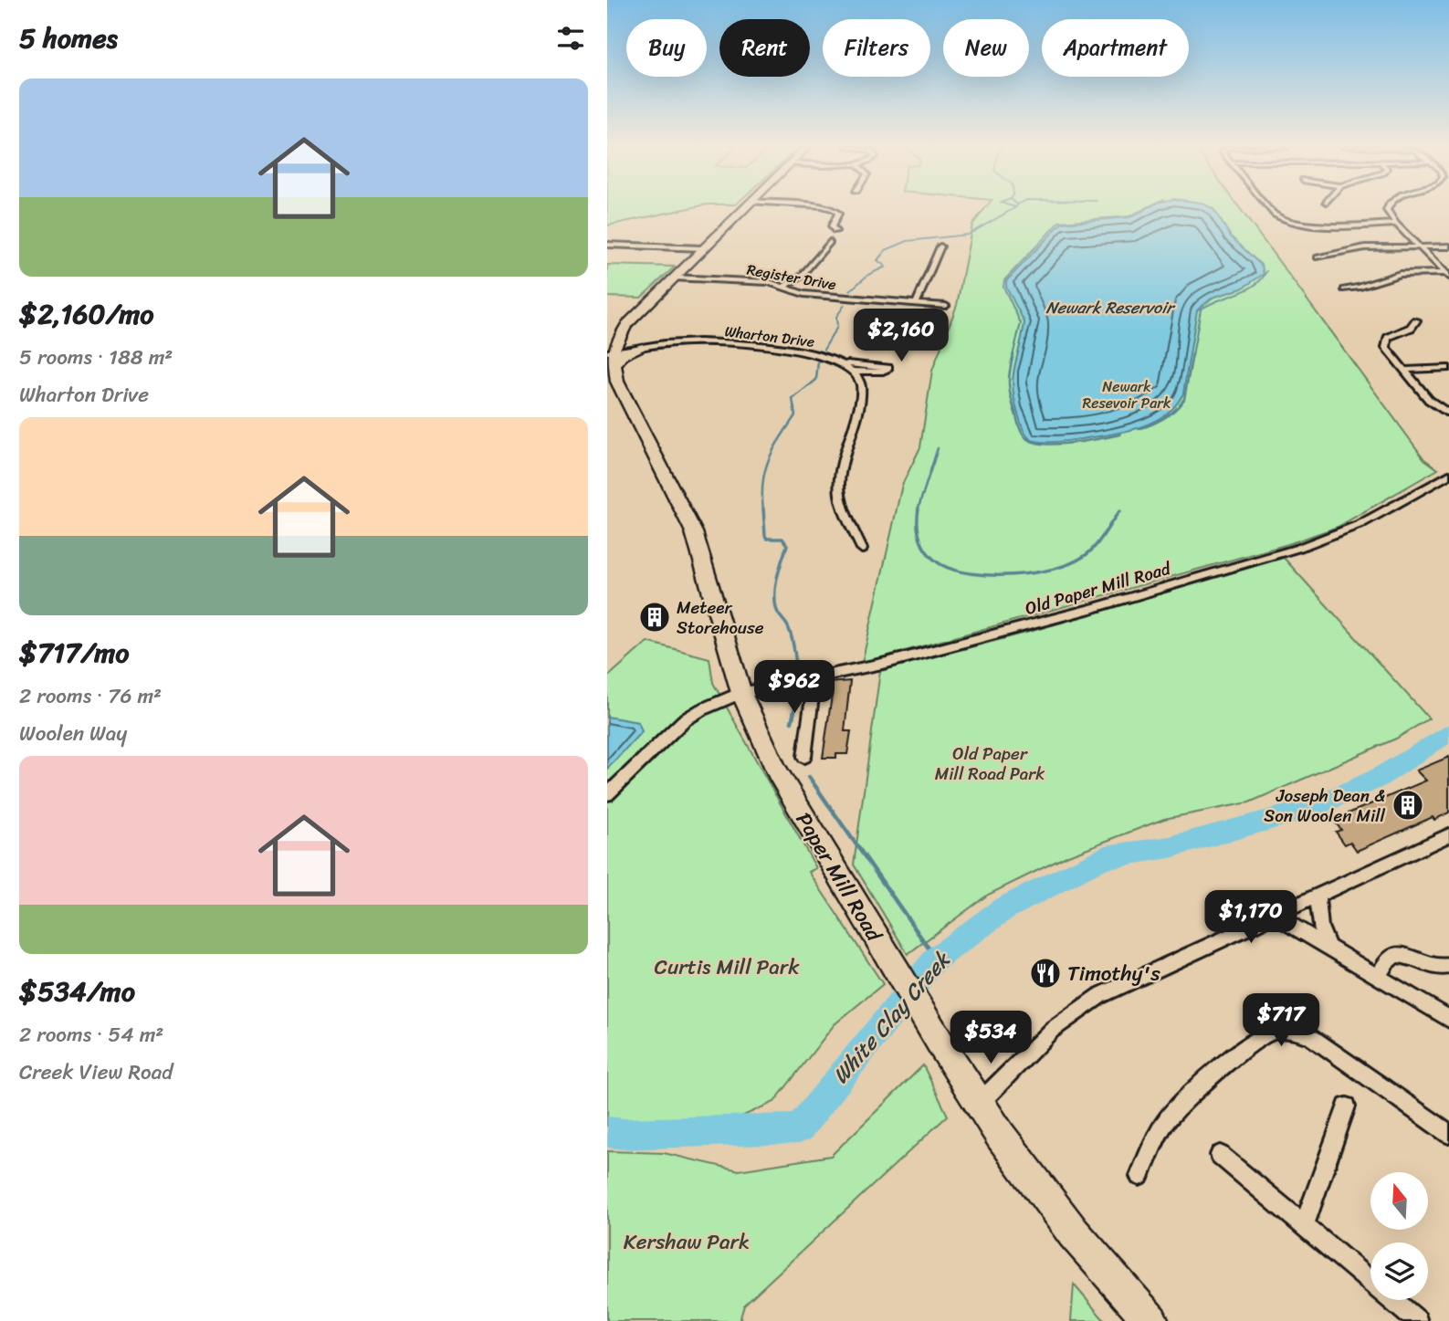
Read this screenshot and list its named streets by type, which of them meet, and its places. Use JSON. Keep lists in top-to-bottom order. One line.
{"streets":{"main road":["Paper Mill Road"],"street":["Register Drive","Wharton Drive","Old Paper Mill Road"]},"crossings":[["Old Paper Mill Road","Paper Mill Road"]],"water":["Newark Reservoir","White Clay Creek"],"parks":["Newark Resevoir Park","Old Paper Mill Road Park","Curtis Mill Park","Kershaw Park"],"places":{"building":["Meteer Storehouse","Joseph Dean & Son Woolen Mill"],"restaurant":["Timothy's"]},"north":"top","page":{"heading":"5 homes","chip":["Buy","Rent","Filters","New","Apartment"],"list":[{"name":"$2,160/mo","note":"5 rooms · 188 m² · Wharton Drive"},{"name":"$717/mo","note":"2 rooms · 76 m² · Woolen Way"},{"name":"$534/mo","note":"2 rooms · 54 m² · Creek View Road"}],"price":["$2,160","$962","$1,170","$717","$534"]}}
